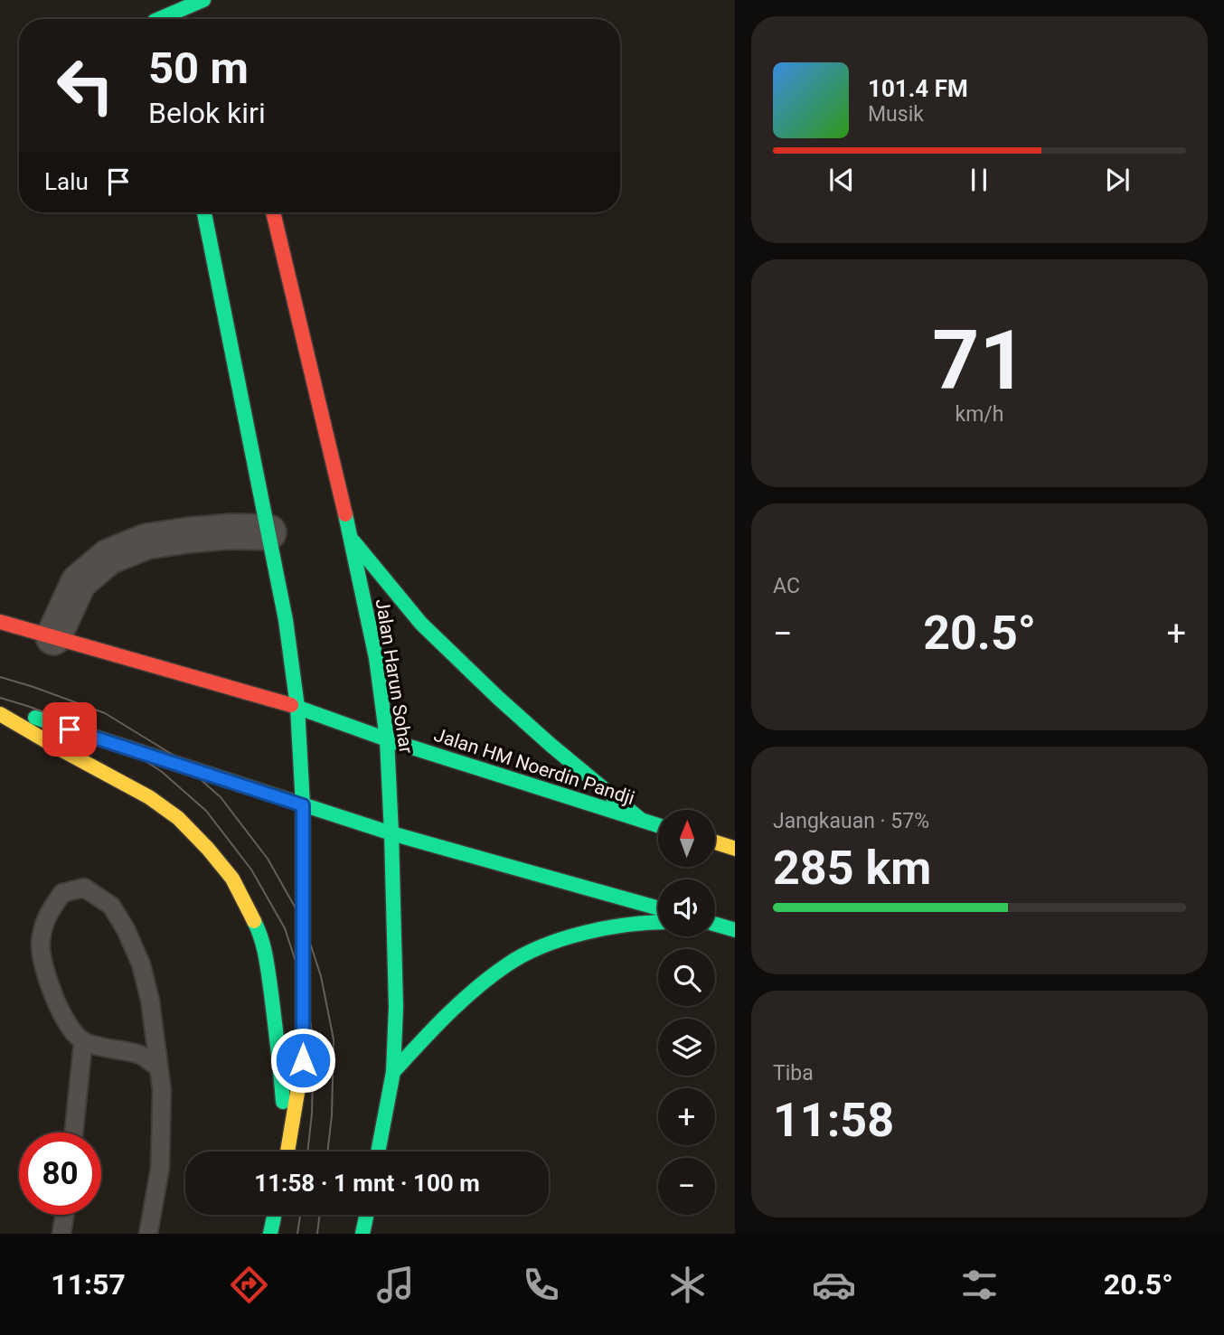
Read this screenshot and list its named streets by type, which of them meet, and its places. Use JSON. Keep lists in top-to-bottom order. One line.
{"streets":{"main road":["Jalan Harun Sohar","Jalan HM Noerdin Pandji"]},"crossings":[["Jalan Harun Sohar","Jalan HM Noerdin Pandji"]],"north":"top","page":{"turn":["50 m","Belok kiri"],"song":["101.4 FM","Musik"],"then":"Lalu","tile":[["71","km/h"],"AC",["Jangkauan · 57%","285 km"],["Tiba","11:58"]],"heat":["−","20.5°","+"],"map_buttons":["+","−"],"limit":"80","trip":"11:58 · 1 mnt · 100 m","tabs":["11:57","20.5°"]}}
